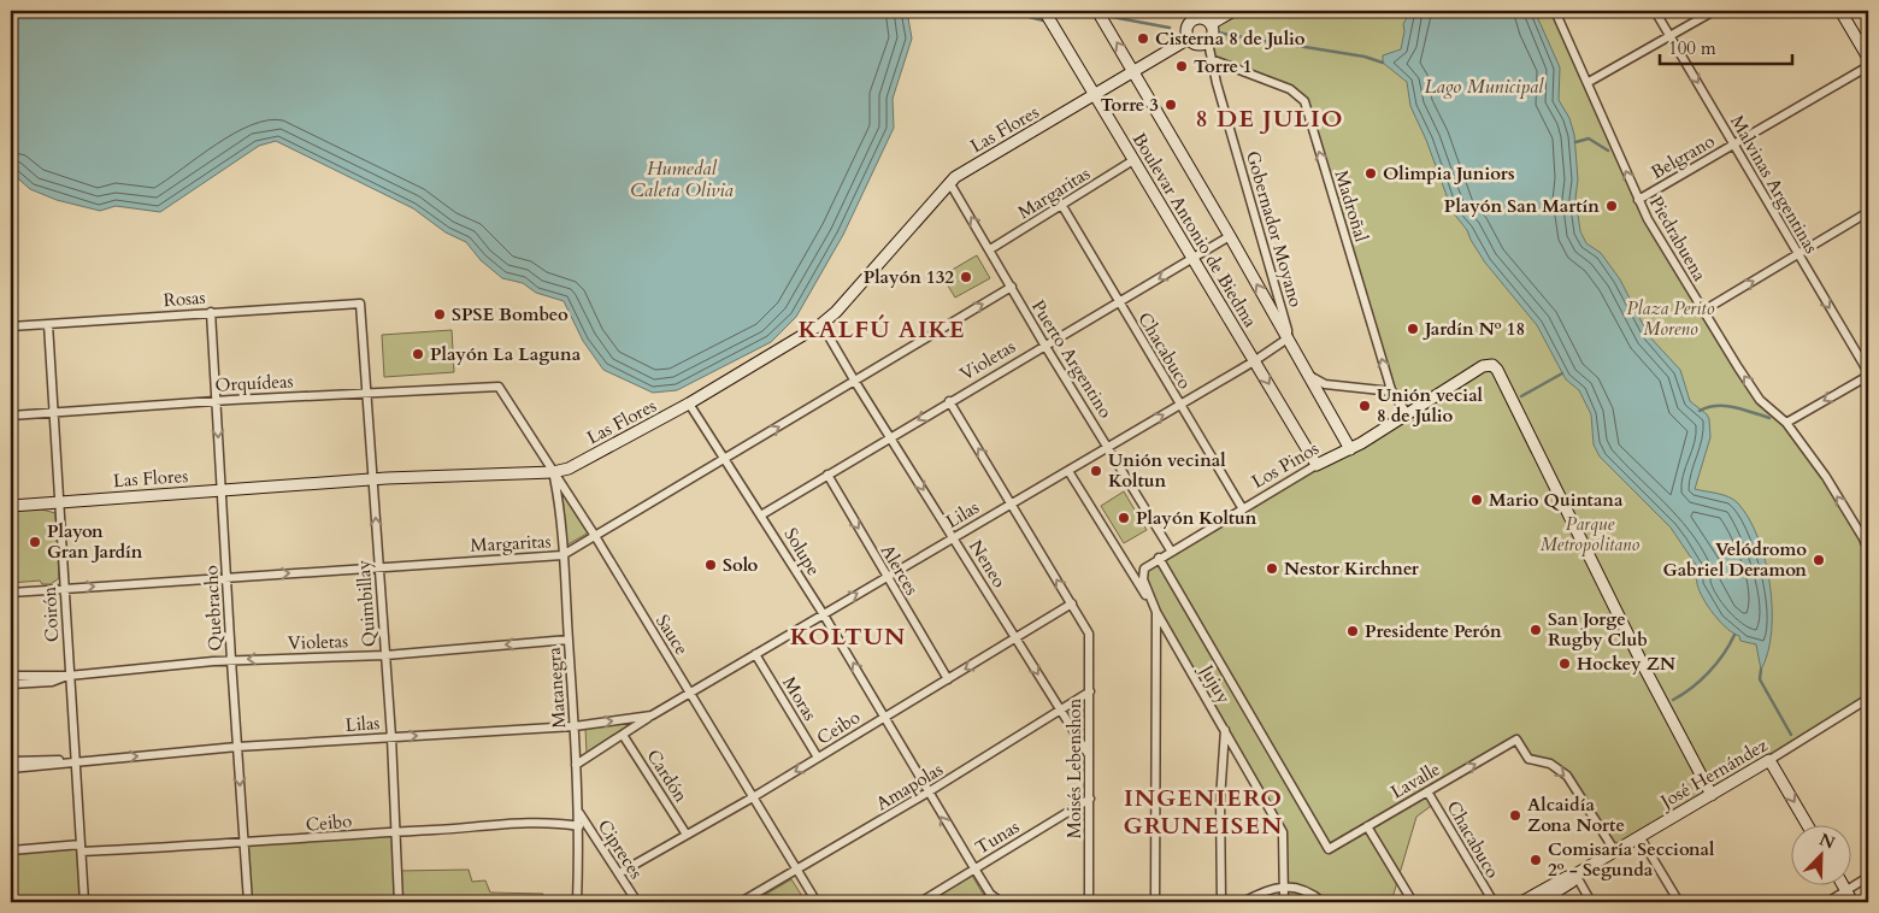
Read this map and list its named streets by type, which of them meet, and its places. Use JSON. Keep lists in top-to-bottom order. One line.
{"streets":{"street":["Las Flores","Belgrano","Malvinas Argentinas","Margaritas","Madroñal","Gobernador Moyano","Boulevar Antonio de Biedma","Piedrabuena","Rosas","Chacabuco","Puerto Argentino","Violetas","Orquídeas","Los Pinos","Lilas","Solupe","Neneo","Alerces","Quimbillay","Quebracho","Coirón","Sauce","Jujuy","Matanegra","Moras","Ceibo","Moisés Lebenshon","José Hernández","Cardón","Lavalle","Amapolas","Tunas","Cipreces"]},"crossings":[["Las Flores","Gobernador Moyano"],["Las Flores","Boulevar Antonio de Biedma"],["Las Flores","Puerto Argentino"],["Las Flores","Solupe"],["Las Flores","Neneo"],["Las Flores","Quimbillay"],["Las Flores","Quebracho"],["Las Flores","Coirón"],["Las Flores","Sauce"],["Las Flores","Matanegra"],["Belgrano","Malvinas Argentinas"],["Belgrano","Piedrabuena"],["Margaritas","Boulevar Antonio de Biedma"],["Margaritas","Chacabuco"],["Margaritas","Puerto Argentino"],["Margaritas","Solupe"],["Margaritas","Neneo"],["Margaritas","Quimbillay"],["Margaritas","Quebracho"],["Margaritas","Coirón"],["Margaritas","Sauce"],["Margaritas","Matanegra"],["Madroñal","Gobernador Moyano"],["Madroñal","Los Pinos"],["Gobernador Moyano","Boulevar Antonio de Biedma"],["Gobernador Moyano","Lilas"],["Boulevar Antonio de Biedma","Violetas"],["Boulevar Antonio de Biedma","Los Pinos"],["Boulevar Antonio de Biedma","Lilas"],["Rosas","Quimbillay"],["Rosas","Quebracho"],["Rosas","Coirón"],["Chacabuco","Violetas"],["Chacabuco","Los Pinos"],["Chacabuco","Lilas"],["Chacabuco","Lavalle"],["Puerto Argentino","Violetas"],["Puerto Argentino","Los Pinos"],["Puerto Argentino","Lilas"],["Violetas","Solupe"],["Violetas","Neneo"],["Violetas","Alerces"],["Violetas","Quimbillay"],["Violetas","Quebracho"],["Violetas","Coirón"],["Violetas","Matanegra"],["Orquídeas","Quimbillay"],["Orquídeas","Quebracho"],["Orquídeas","Coirón"],["Orquídeas","Sauce"],["Los Pinos","Jujuy"],["Los Pinos","José Hernández"],["Los Pinos","Lavalle"],["Lilas","Solupe"],["Lilas","Neneo"],["Lilas","Alerces"],["Lilas","Quimbillay"],["Lilas","Quebracho"],["Lilas","Coirón"],["Lilas","Sauce"],["Lilas","Jujuy"],["Lilas","Matanegra"],["Lilas","Moras"],["Lilas","Cardón"],["Solupe","Ceibo"],["Solupe","Amapolas"],["Solupe","Tunas"],["Neneo","Ceibo"],["Neneo","Moisés Lebenshon"],["Neneo","Amapolas"],["Alerces","Ceibo"],["Quimbillay","Ceibo"],["Quebracho","Ceibo"],["Coirón","Ceibo"],["Sauce","Matanegra"],["Sauce","Ceibo"],["Sauce","Amapolas"],["Matanegra","Ceibo"],["Matanegra","Cipreces"],["Moras","Ceibo"],["Ceibo","Moisés Lebenshon"],["Ceibo","Cardón"],["Ceibo","Cipreces"],["Moisés Lebenshon","Amapolas"],["Moisés Lebenshon","Tunas"],["José Hernández","Lavalle"]],"one_way":["Malvinas Argentinas","Margaritas","Madroñal","Piedrabuena","Violetas","Lilas","Solupe","Neneo","Alerces"],"districts":["8 DE JULIO","KALFÚ AIKE","KOLTUN","INGENIERO GRUNEISEN"],"water":["Lago Municipal","Humedal Caleta Olivia"],"parks":["Plaza Perito Moreno","Parque Metropolitano"],"places":["Cisterna 8 de Julio","Torre 1","Torre 3","Olimpia Juniors","Playón San Martín","Playón 132","SPSE Bombeo","Jardín Nº 18","Playón La Laguna","Unión vecial 8 de Julio","Unión vecinal Koltun","Mario Quintana","Playón Koltun","Playon Gran Jardín","Velódromo Gabriel Deramon","Solo","Nestor Kirchner","San Jorge Rugby Club","Presidente Perón","Hockey ZN","Alcaidía Zona Norte","Comisaría Seccional 2º - Segunda"],"scale_bar":"100 m","north":"top right"}
